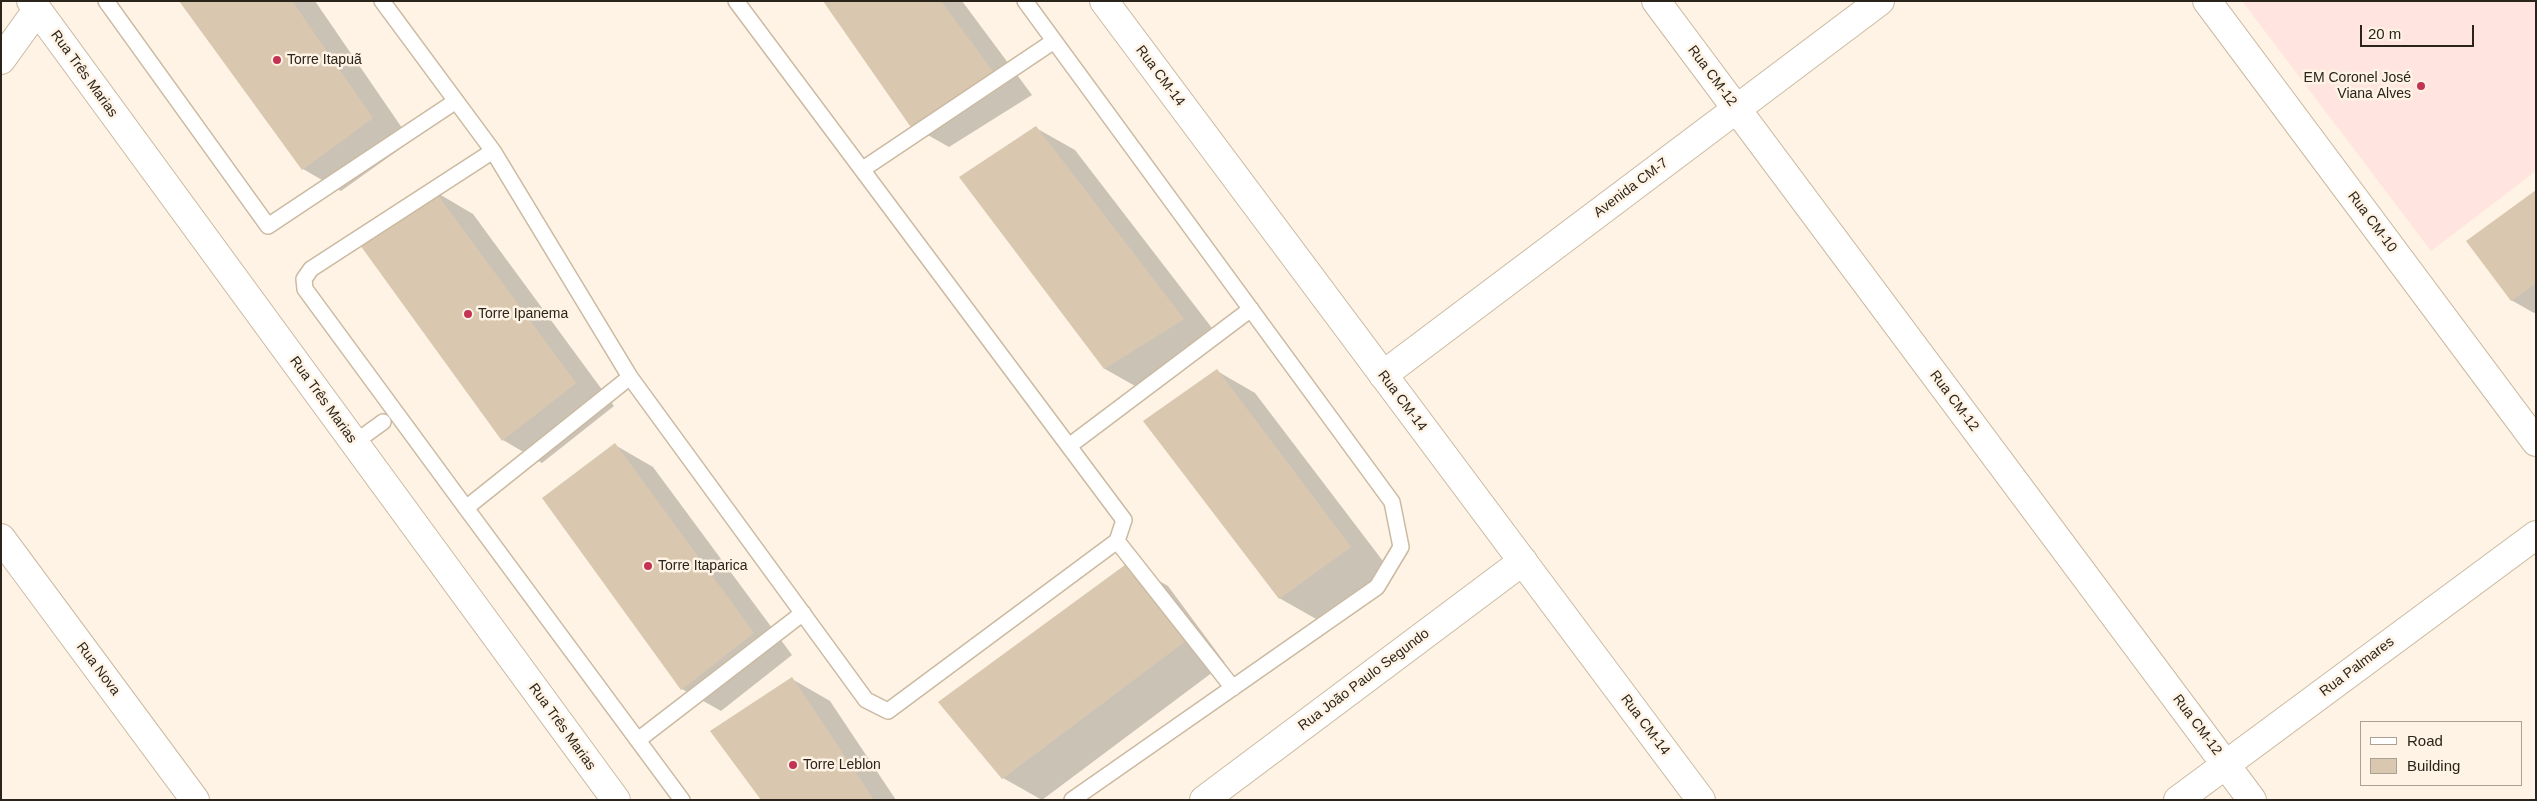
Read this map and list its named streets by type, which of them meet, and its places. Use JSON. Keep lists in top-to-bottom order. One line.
{"streets":{"street":["Rua Três Marias","Rua CM-14","Rua CM-12","Avenida CM-7","Rua CM-10","Rua Palmares","Rua Nova","Rua João Paulo Segundo"]},"crossings":[["Rua CM-14","Avenida CM-7"],["Rua CM-14","Rua João Paulo Segundo"],["Rua CM-12","Avenida CM-7"],["Rua CM-12","Rua Palmares"]],"places":["Torre Itapuã","EM Coronel José Viana Alves","Torre Ipanema","Torre Itaparica","Torre Leblon"],"legend":["Road","Building"],"scale_bar":"20 m"}
